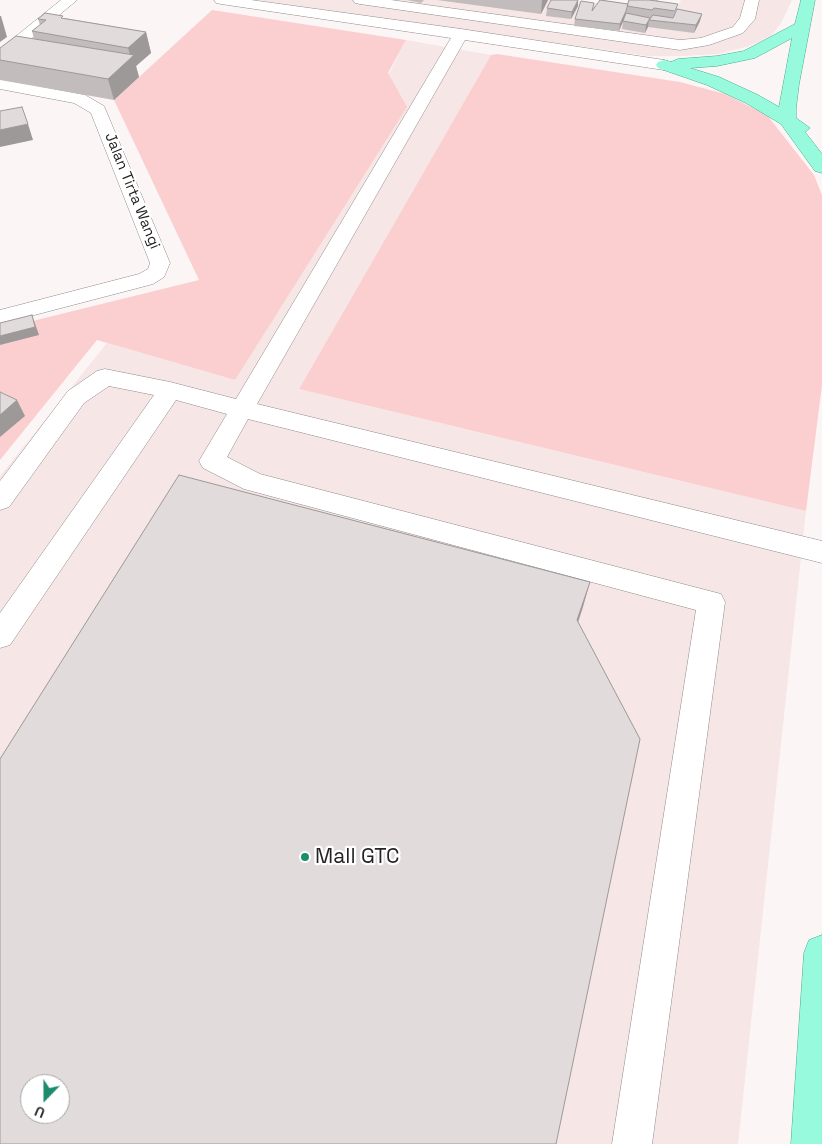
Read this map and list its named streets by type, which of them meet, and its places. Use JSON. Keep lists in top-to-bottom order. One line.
{"streets":{"street":["Jalan Tirta Wangi"]},"places":["Mall GTC"],"north":"bottom"}
